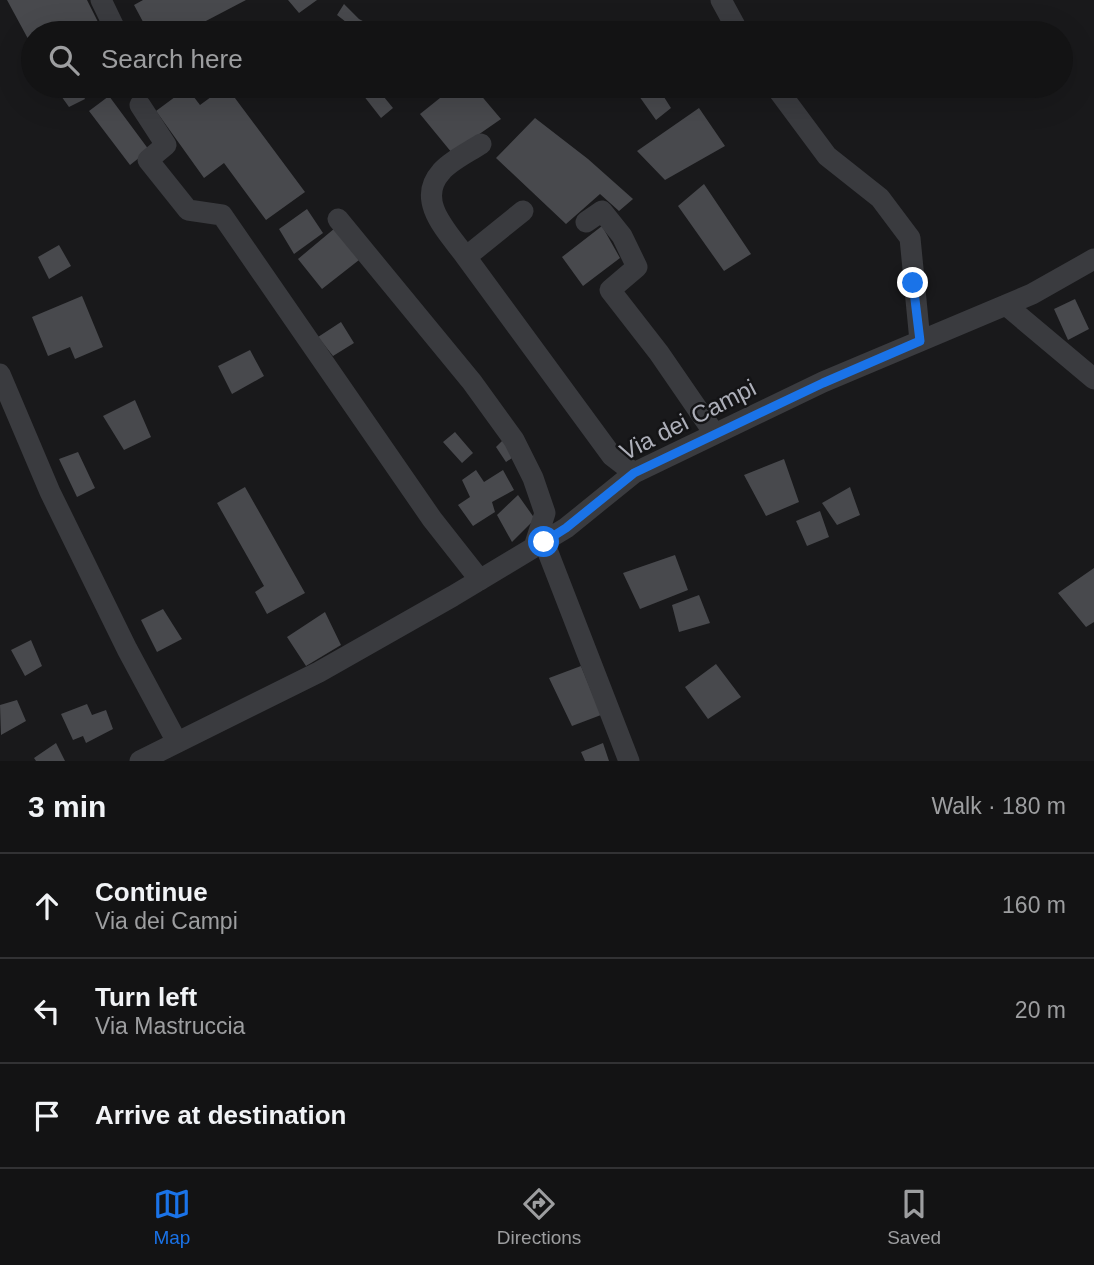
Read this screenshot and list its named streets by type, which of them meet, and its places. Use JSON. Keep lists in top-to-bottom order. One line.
{"streets":{"street":["Via dei Campi"]},"page":{"search":"Search here","heading":["3 min","Walk · 180 m"],"list":[["Continue","Via dei Campi","160 m"],["Turn left","Via Mastruccia","20 m"],"Arrive at destination"],"nav":["Map","Directions","Saved"]}}
